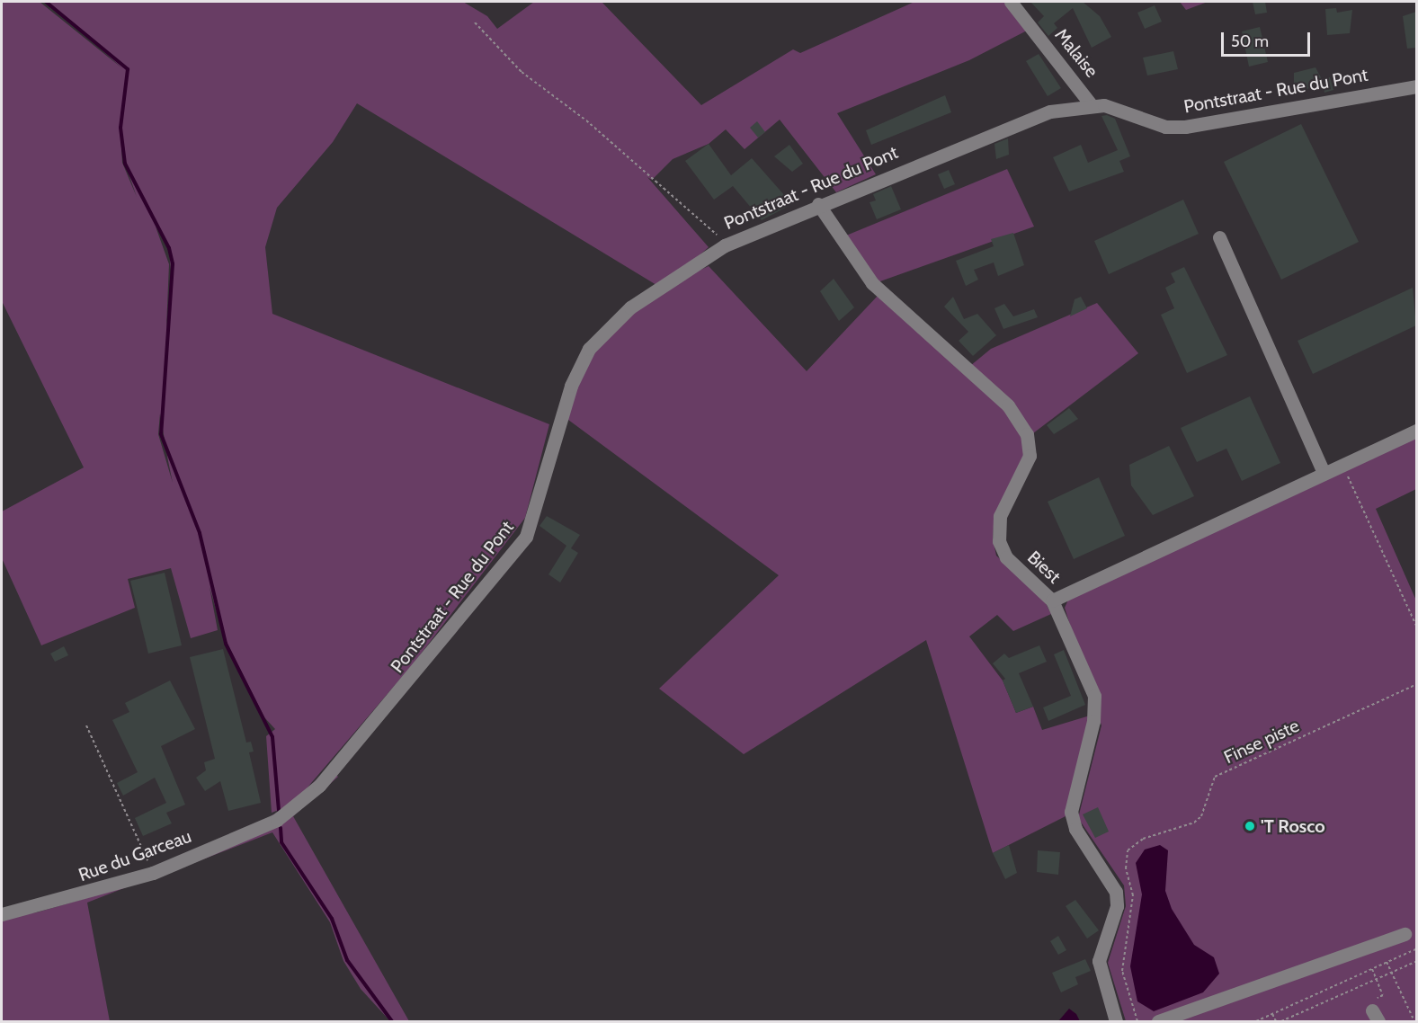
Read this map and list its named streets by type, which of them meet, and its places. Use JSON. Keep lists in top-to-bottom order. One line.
{"streets":{"street":["Malaise","Pontstraat - Rue du Pont","Biest","Rue du Garceau"],"path":["Finse piste"]},"crossings":[["Malaise","Pontstraat - Rue du Pont"],["Pontstraat - Rue du Pont","Biest"],["Pontstraat - Rue du Pont","Rue du Garceau"]],"places":["'T Rosco"],"scale_bar":"50 m"}
